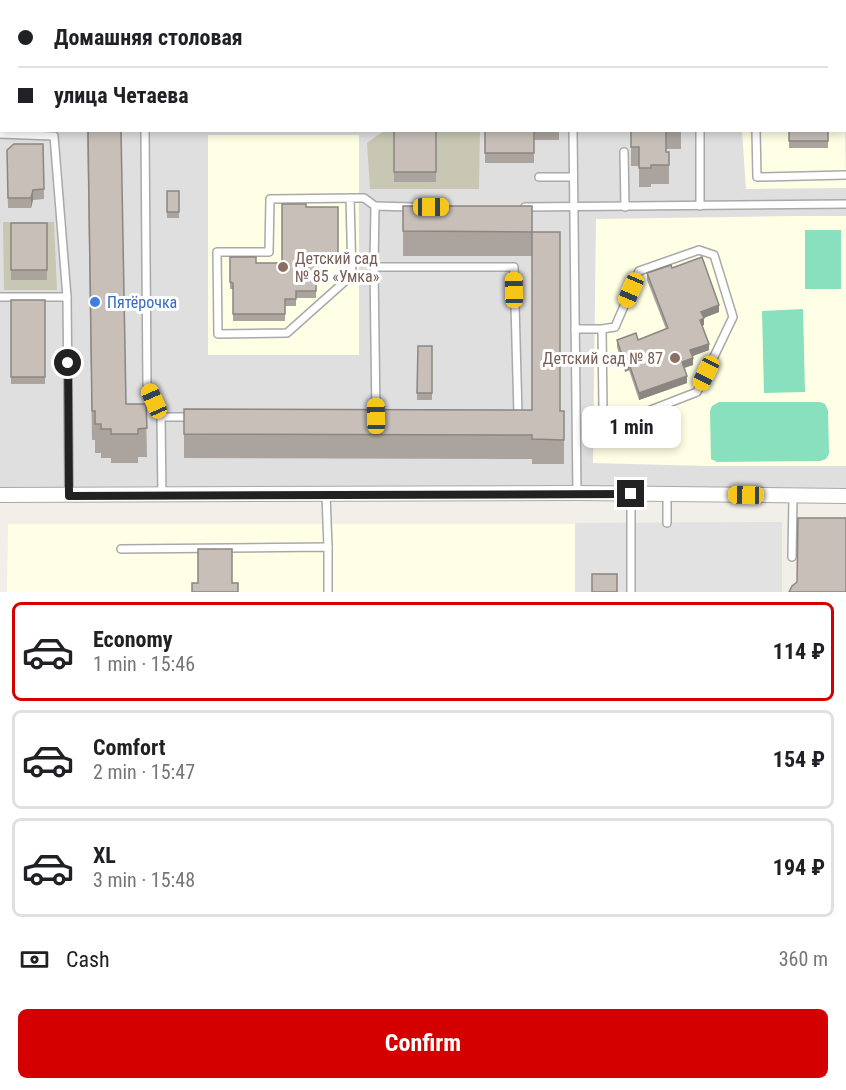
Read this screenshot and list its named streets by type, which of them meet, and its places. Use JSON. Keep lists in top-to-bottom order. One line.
{"places":["Детский сад № 85 «Умка»","Пятёрочка","Детский сад № 87"],"page":{"banner":["Домашняя столовая","улица Четаева"],"bubble":"1 min","list":[{"name":"Economy","note":"1 min · 15:46","value":"114 ₽"},{"name":"Comfort","note":"2 min · 15:47","value":"154 ₽"},{"name":"XL","note":"3 min · 15:48","value":"194 ₽"}],"pay":["Cash","360 m"],"buttons":"Confirm"}}
